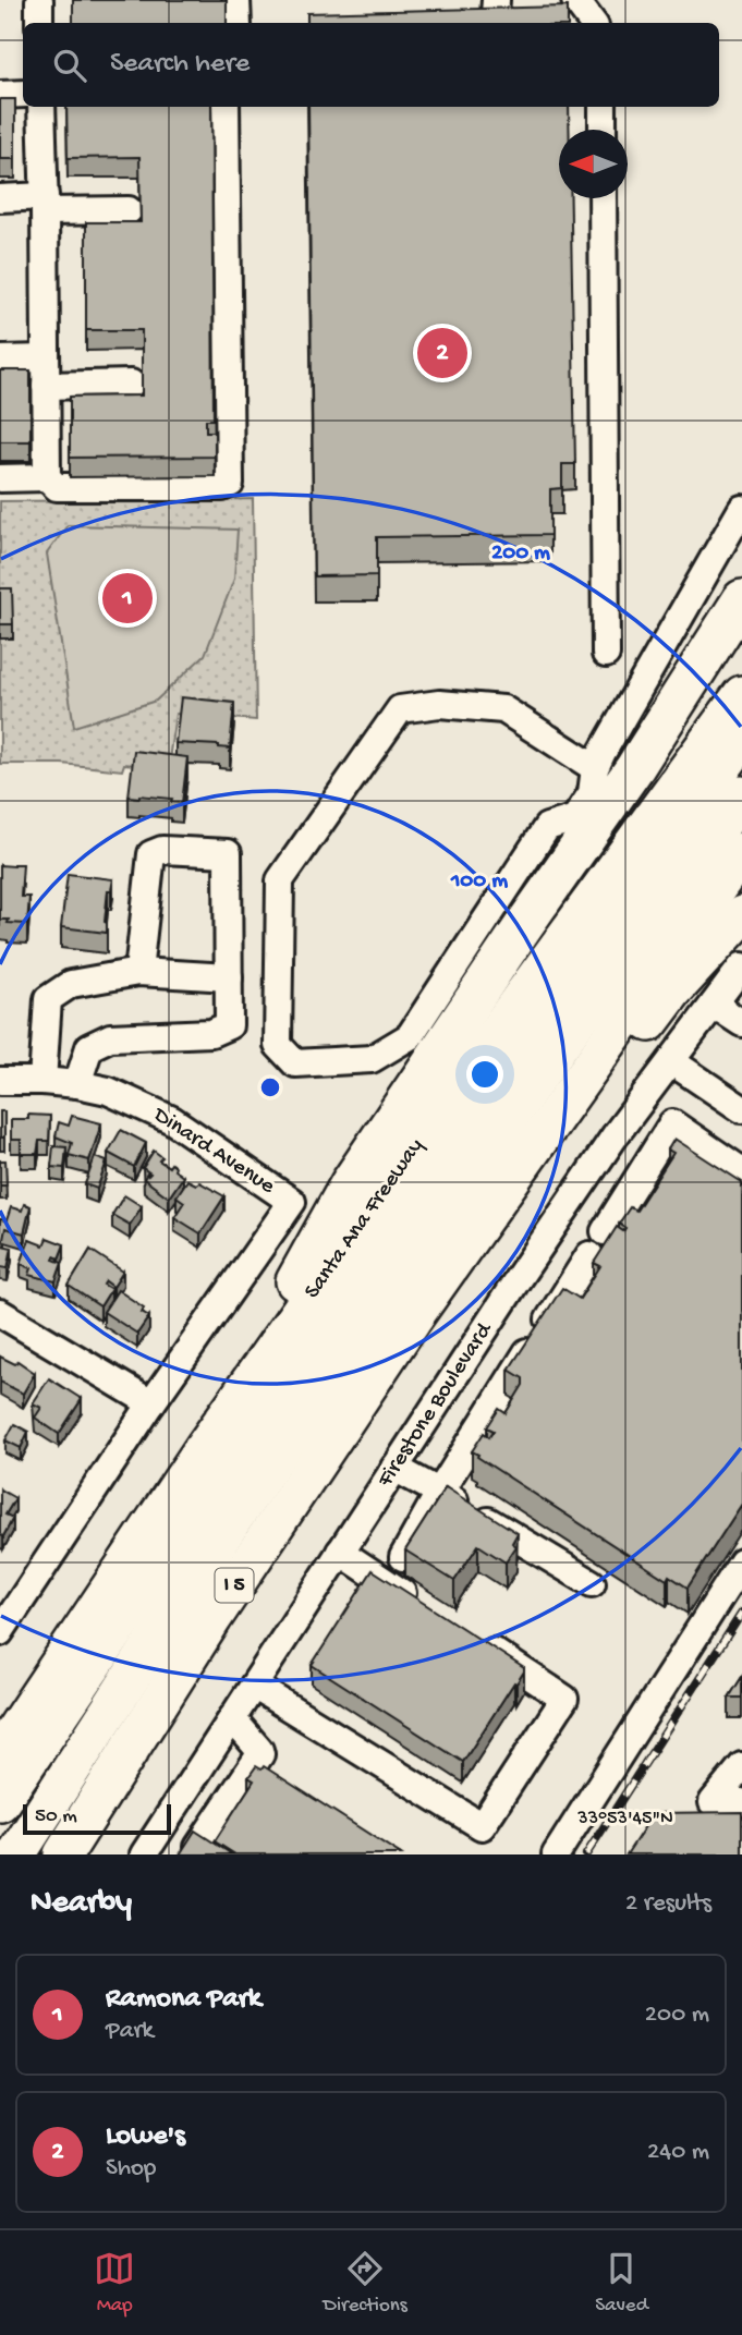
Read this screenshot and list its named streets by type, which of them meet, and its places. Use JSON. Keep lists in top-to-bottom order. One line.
{"streets":{"highway":["Santa Ana Freeway","I 5"],"street":["Dinard Avenue","Firestone Boulevard"]},"scale_bar":"50 m","north":"left","page":{"search":"Search here","pins":["2","1"],"scale":"50 m","heading":["Nearby","2 results"],"list":[{"mark":"1","name":"Ramona Park","note":"Park","value":"200 m"},{"mark":"2","name":"Lowe's","note":"Shop","value":"240 m"}],"nav":["Map","Directions","Saved"]},"coordinates":["33°53'45\"N"],"rings":["200 m","100 m"]}
